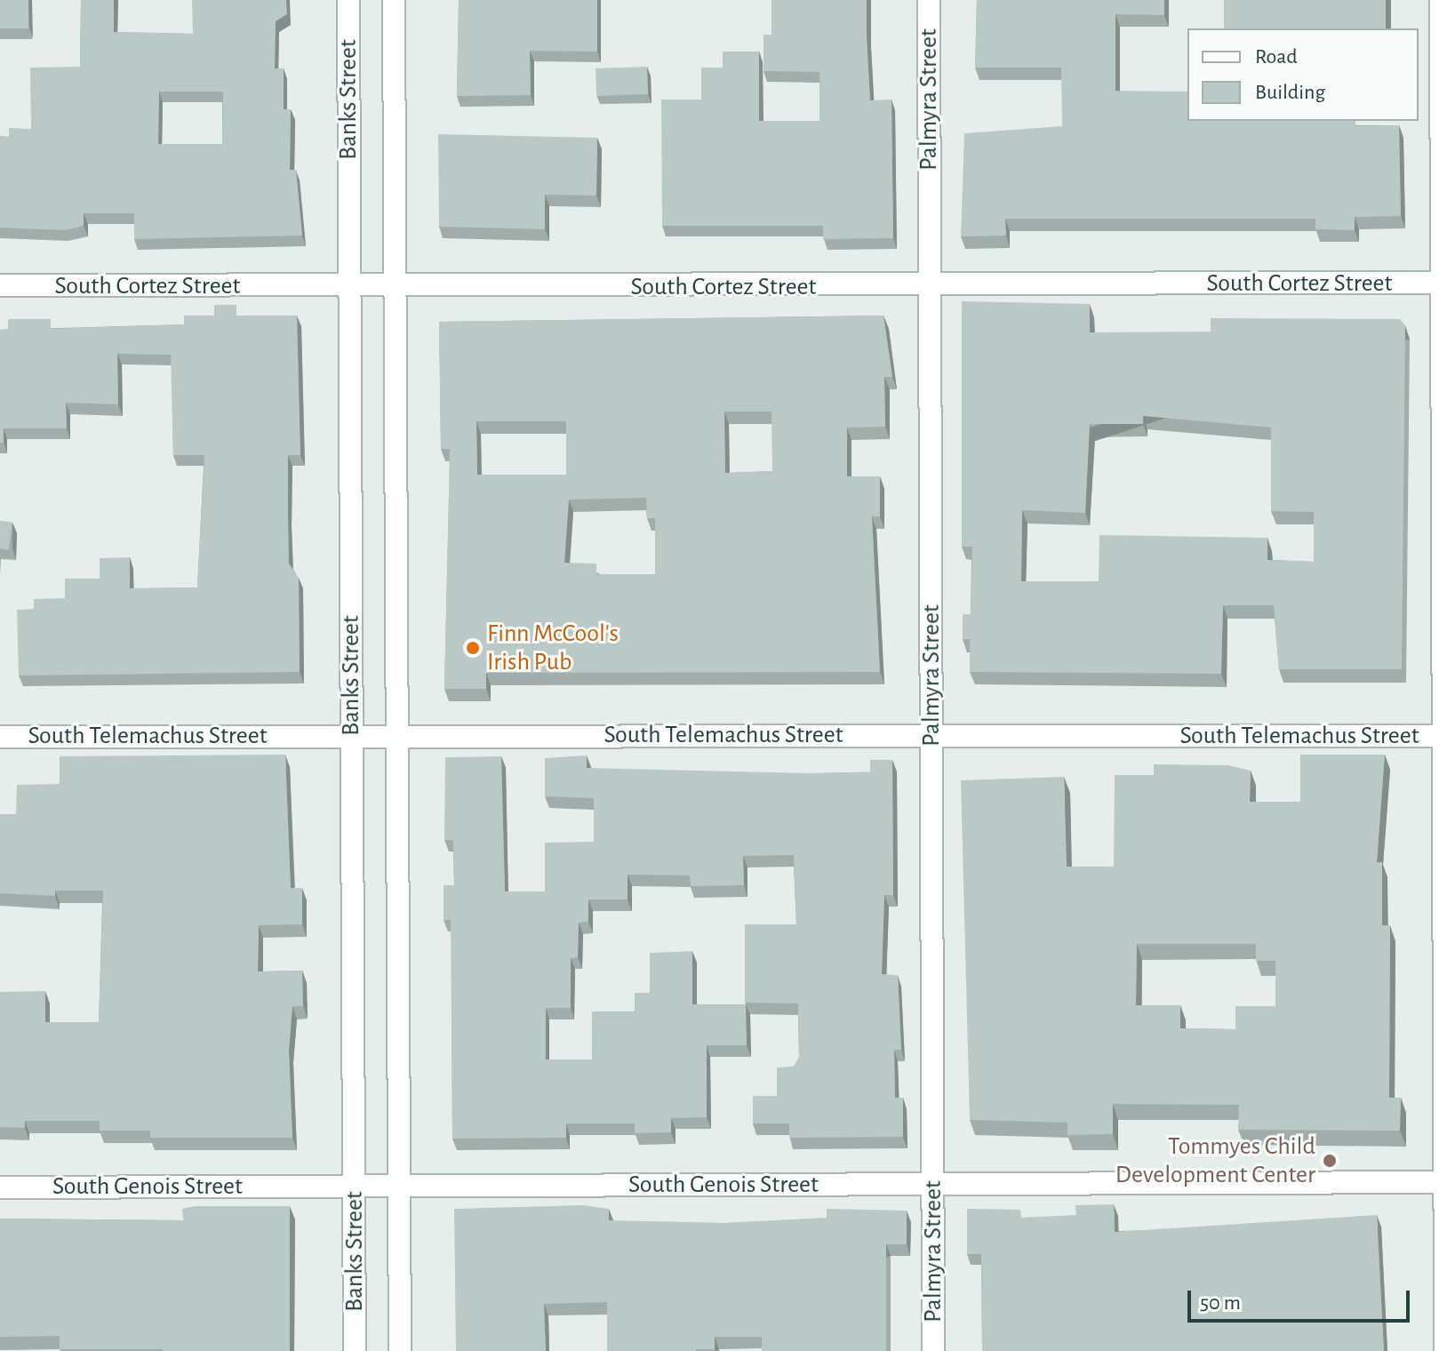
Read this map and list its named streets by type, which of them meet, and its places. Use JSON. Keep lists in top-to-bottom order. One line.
{"streets":{"street":["Banks Street","Palmyra Street","South Cortez Street","South Telemachus Street","South Genois Street"]},"crossings":[["Banks Street","South Cortez Street"],["Banks Street","South Telemachus Street"],["Banks Street","South Genois Street"],["Palmyra Street","South Cortez Street"],["Palmyra Street","South Telemachus Street"],["Palmyra Street","South Genois Street"]],"places":["Finn McCool's Irish Pub","Tommyes Child Development Center"],"legend":["Road","Building"],"scale_bar":"50 m"}
